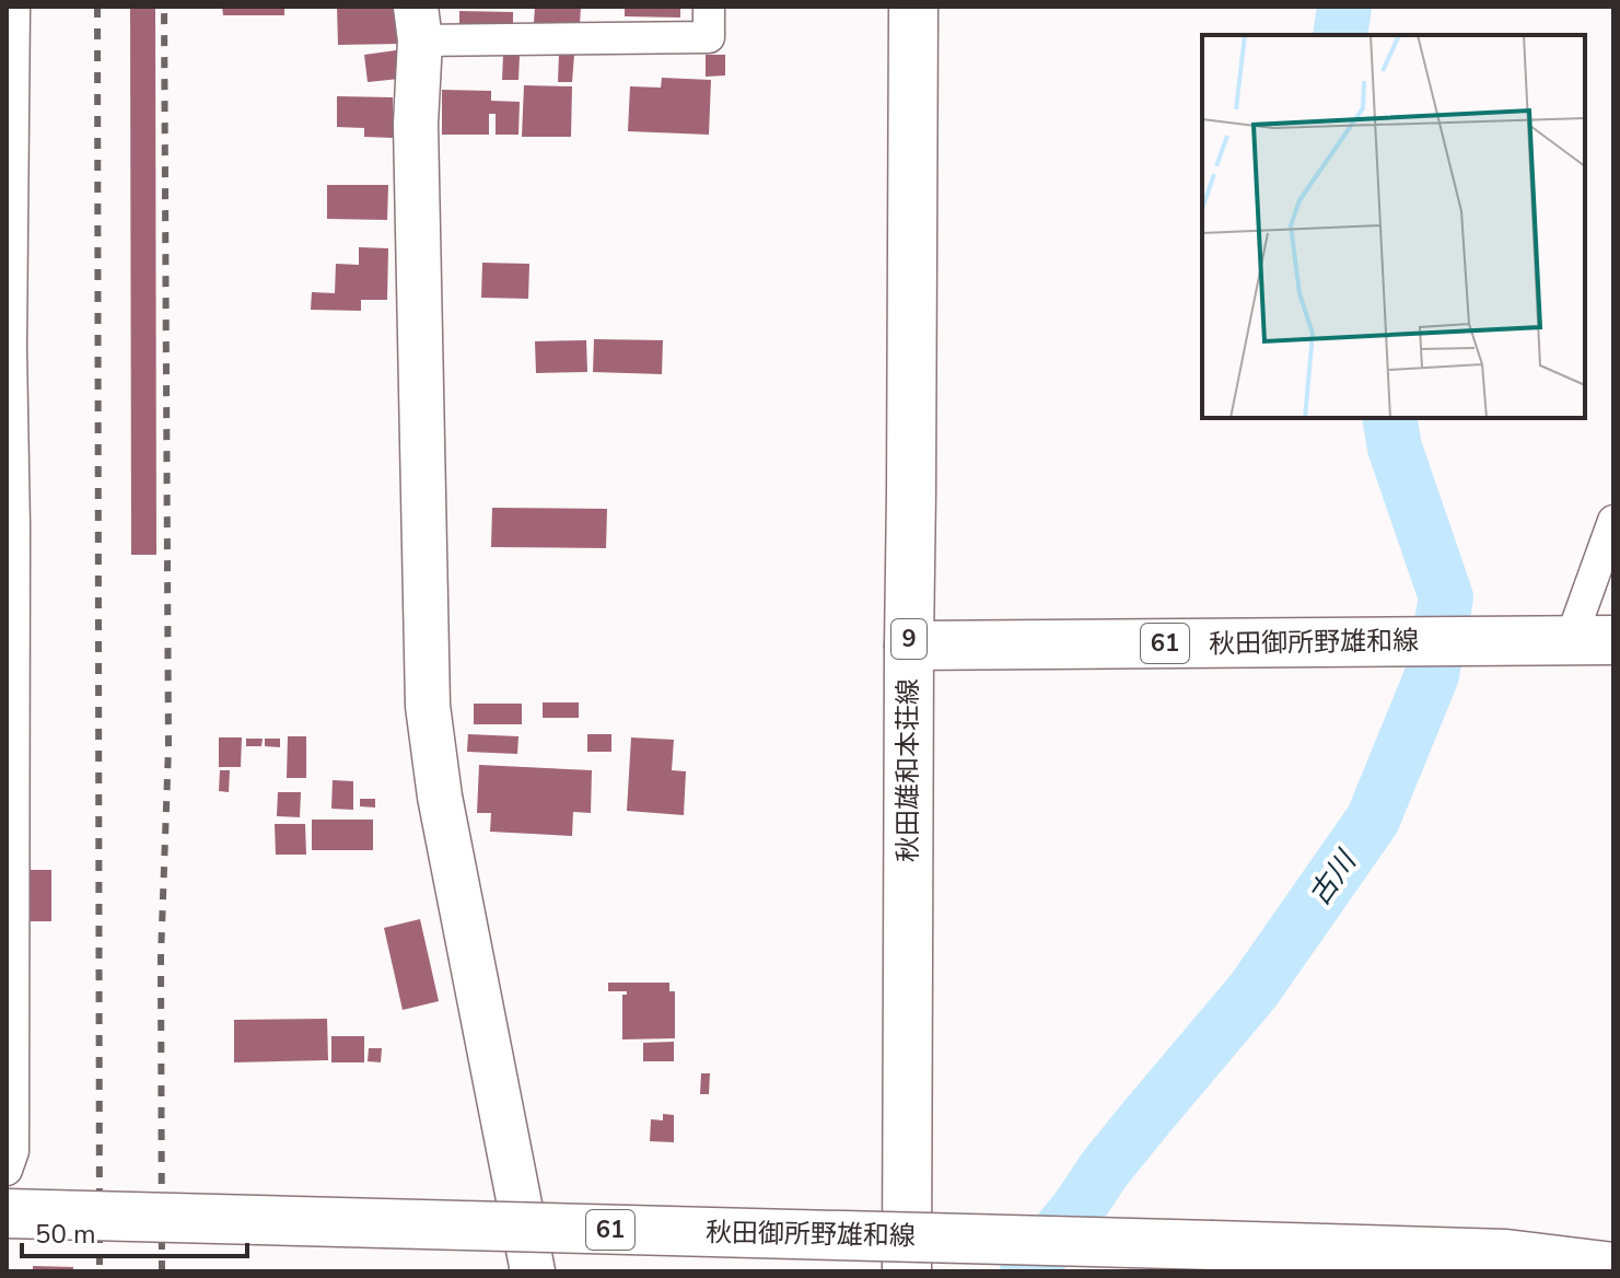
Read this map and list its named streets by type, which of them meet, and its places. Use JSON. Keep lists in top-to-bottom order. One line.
{"streets":{"main road":["9","秋田御所野雄和線","61","秋田雄和本荘線"]},"crossings":[["秋田御所野雄和線","秋田雄和本荘線"]],"water":["古川"],"scale_bar":"50 m"}
